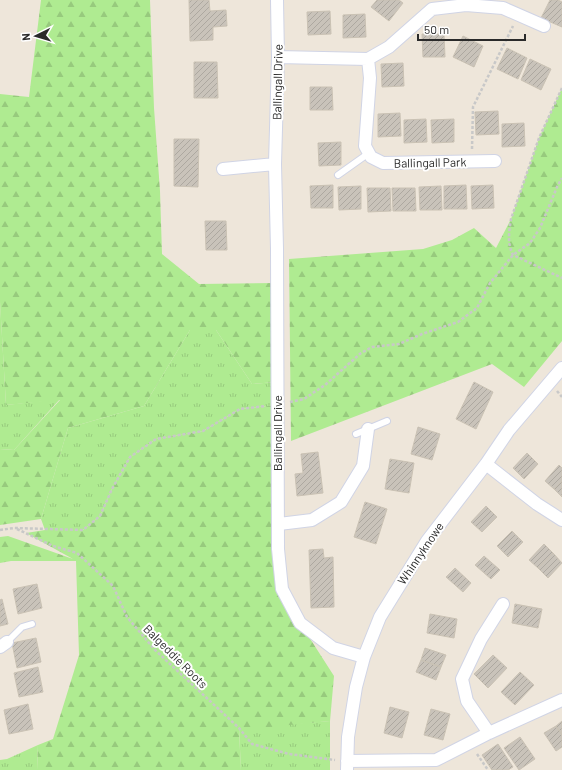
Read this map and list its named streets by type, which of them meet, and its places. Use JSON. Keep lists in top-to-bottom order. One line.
{"streets":{"street":["Ballingall Drive","Ballingall Park","Whinnyknowe"],"path":["Balgeddie Roots"]},"crossings":[["Ballingall Drive","Whinnyknowe"],["Whinnyknowe","Balgeddie Roots"]],"scale_bar":"50 m","north":"left"}
